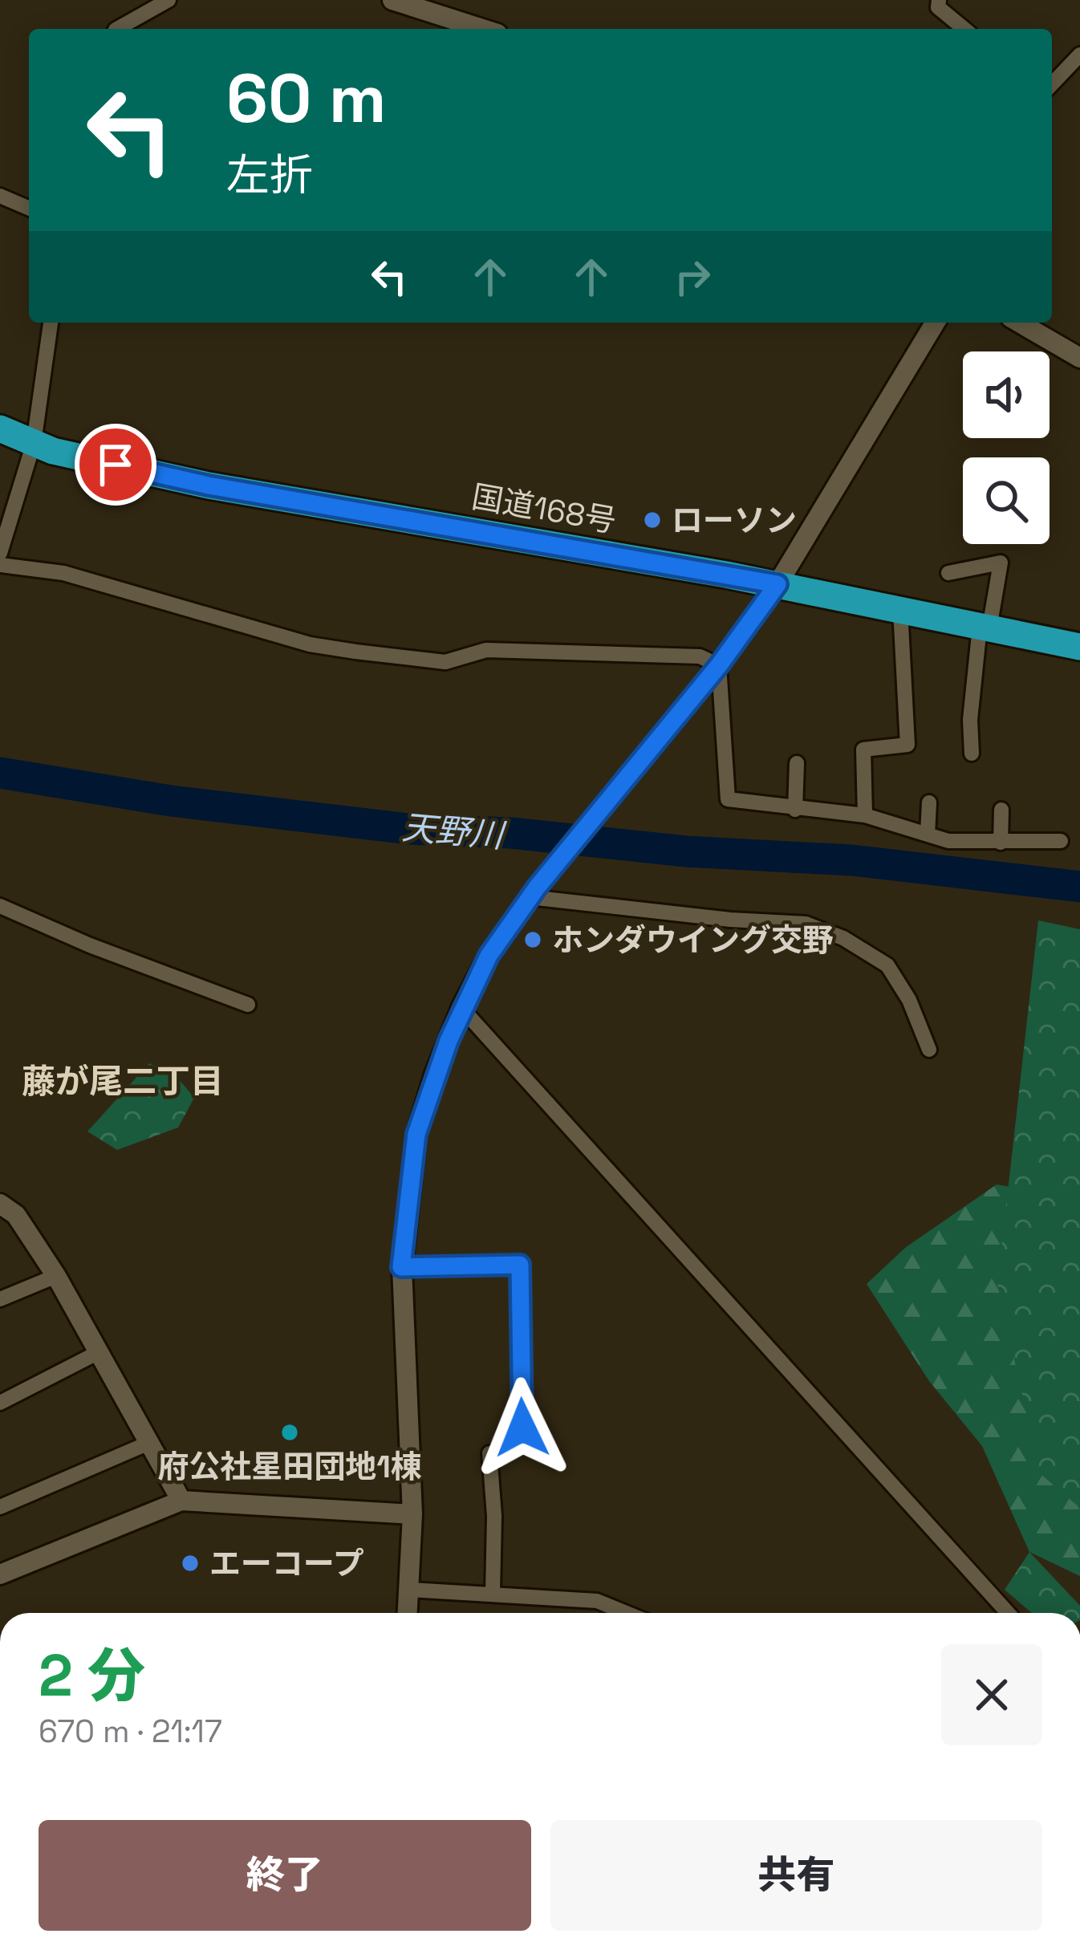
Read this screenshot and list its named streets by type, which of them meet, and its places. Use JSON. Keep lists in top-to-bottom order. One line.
{"streets":{"highway":["国道168号"]},"districts":["藤が尾二丁目"],"water":["天野川"],"places":["ローソン","ホンダウイング交野","府公社星田団地1棟","エーコープ"],"page":{"turn":["60 m","左折"],"heading":["2 分","670 m · 21:17"],"buttons":["終了","共有"]}}
